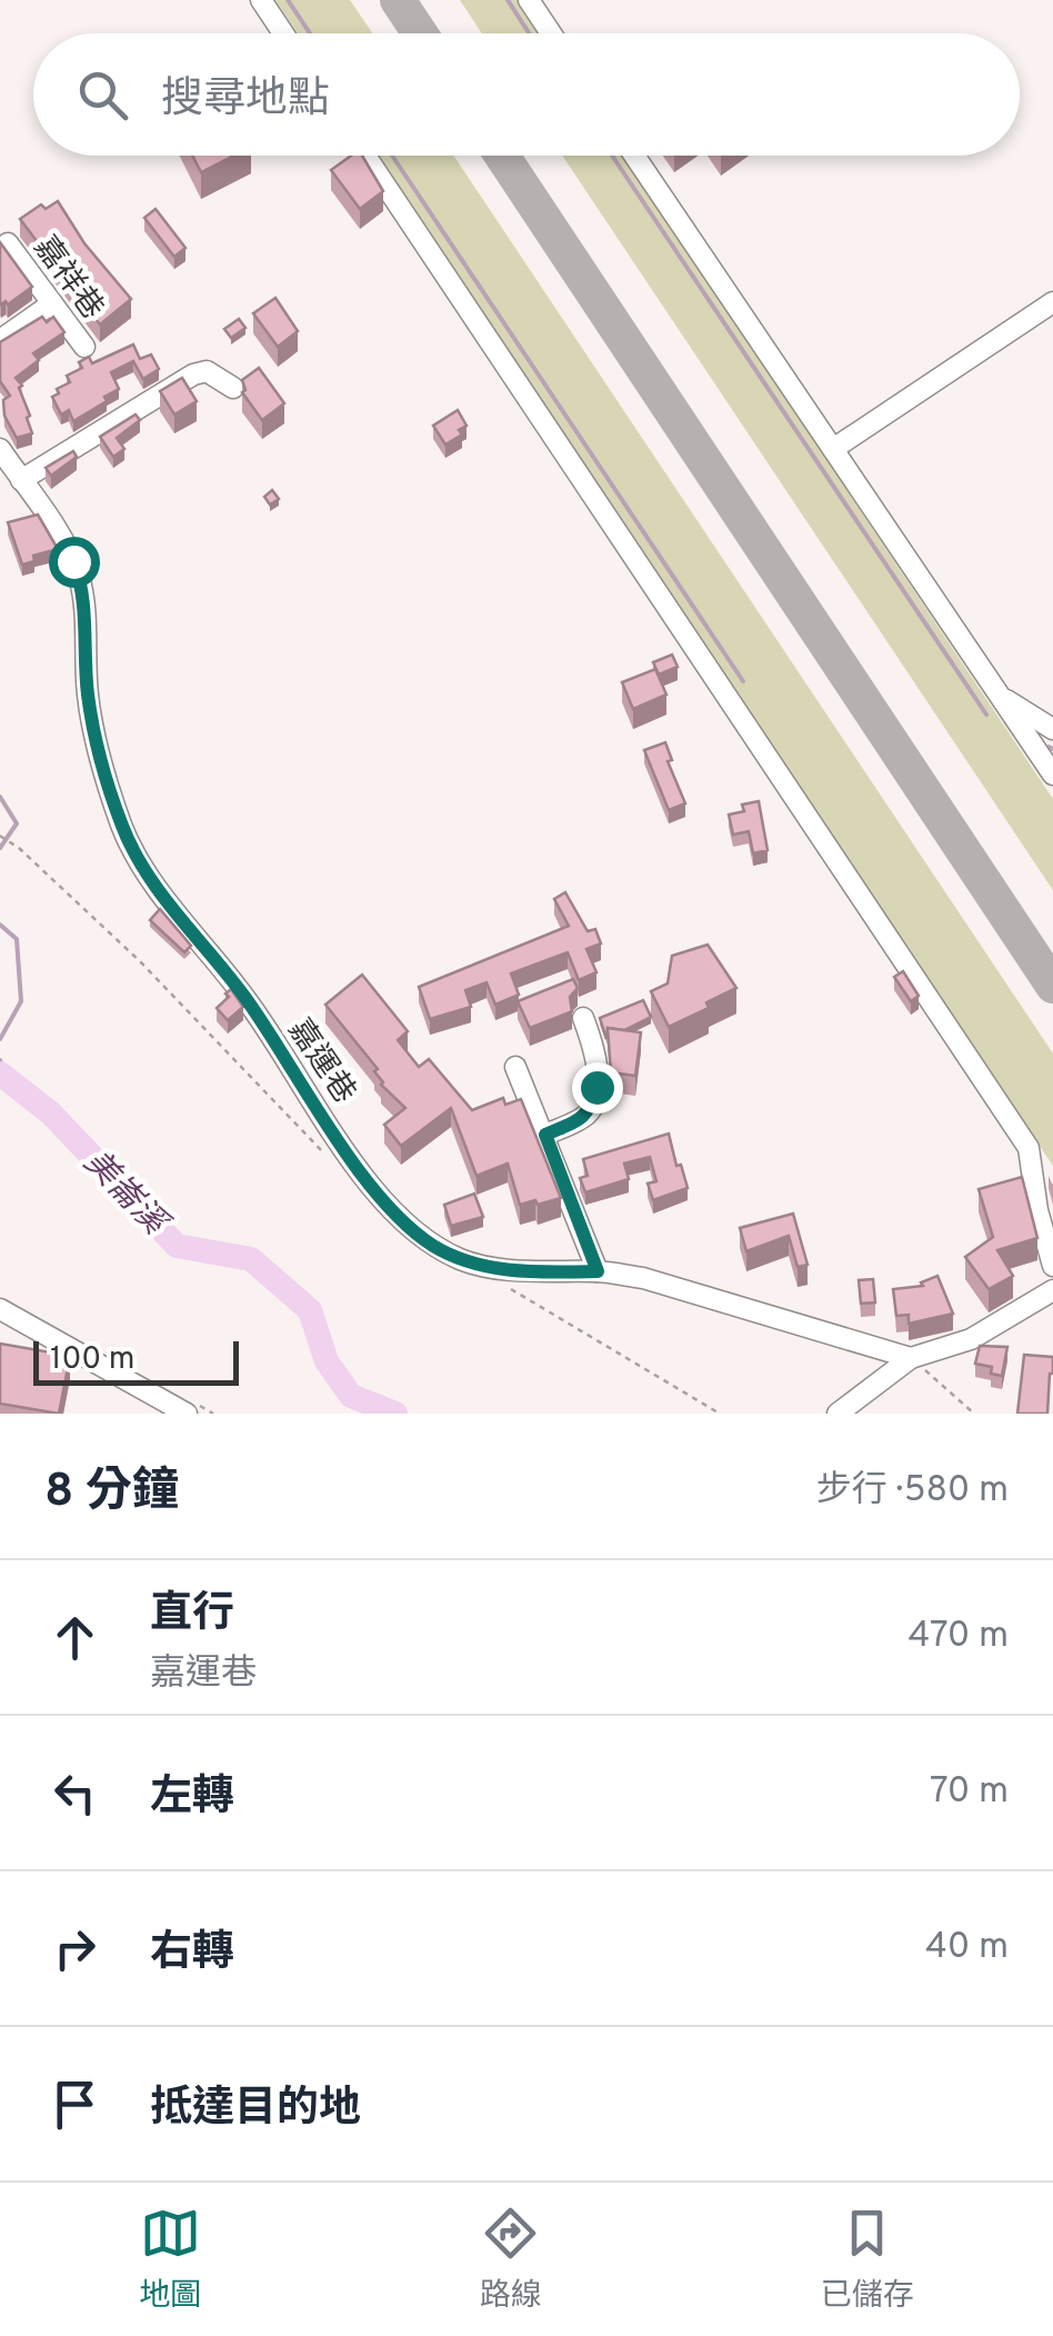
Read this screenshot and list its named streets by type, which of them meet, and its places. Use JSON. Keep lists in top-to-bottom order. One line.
{"streets":{"street":["嘉祥巷","嘉運巷"]},"water":["美崙溪"],"scale_bar":"100 m","page":{"search":"搜尋地點","scale":"100 m","heading":["8 分鐘","步行 · 580 m"],"list":[["直行","嘉運巷","470 m"],["左轉","70 m"],["右轉","40 m"],"抵達目的地"],"nav":["地圖","路線","已儲存"]}}
